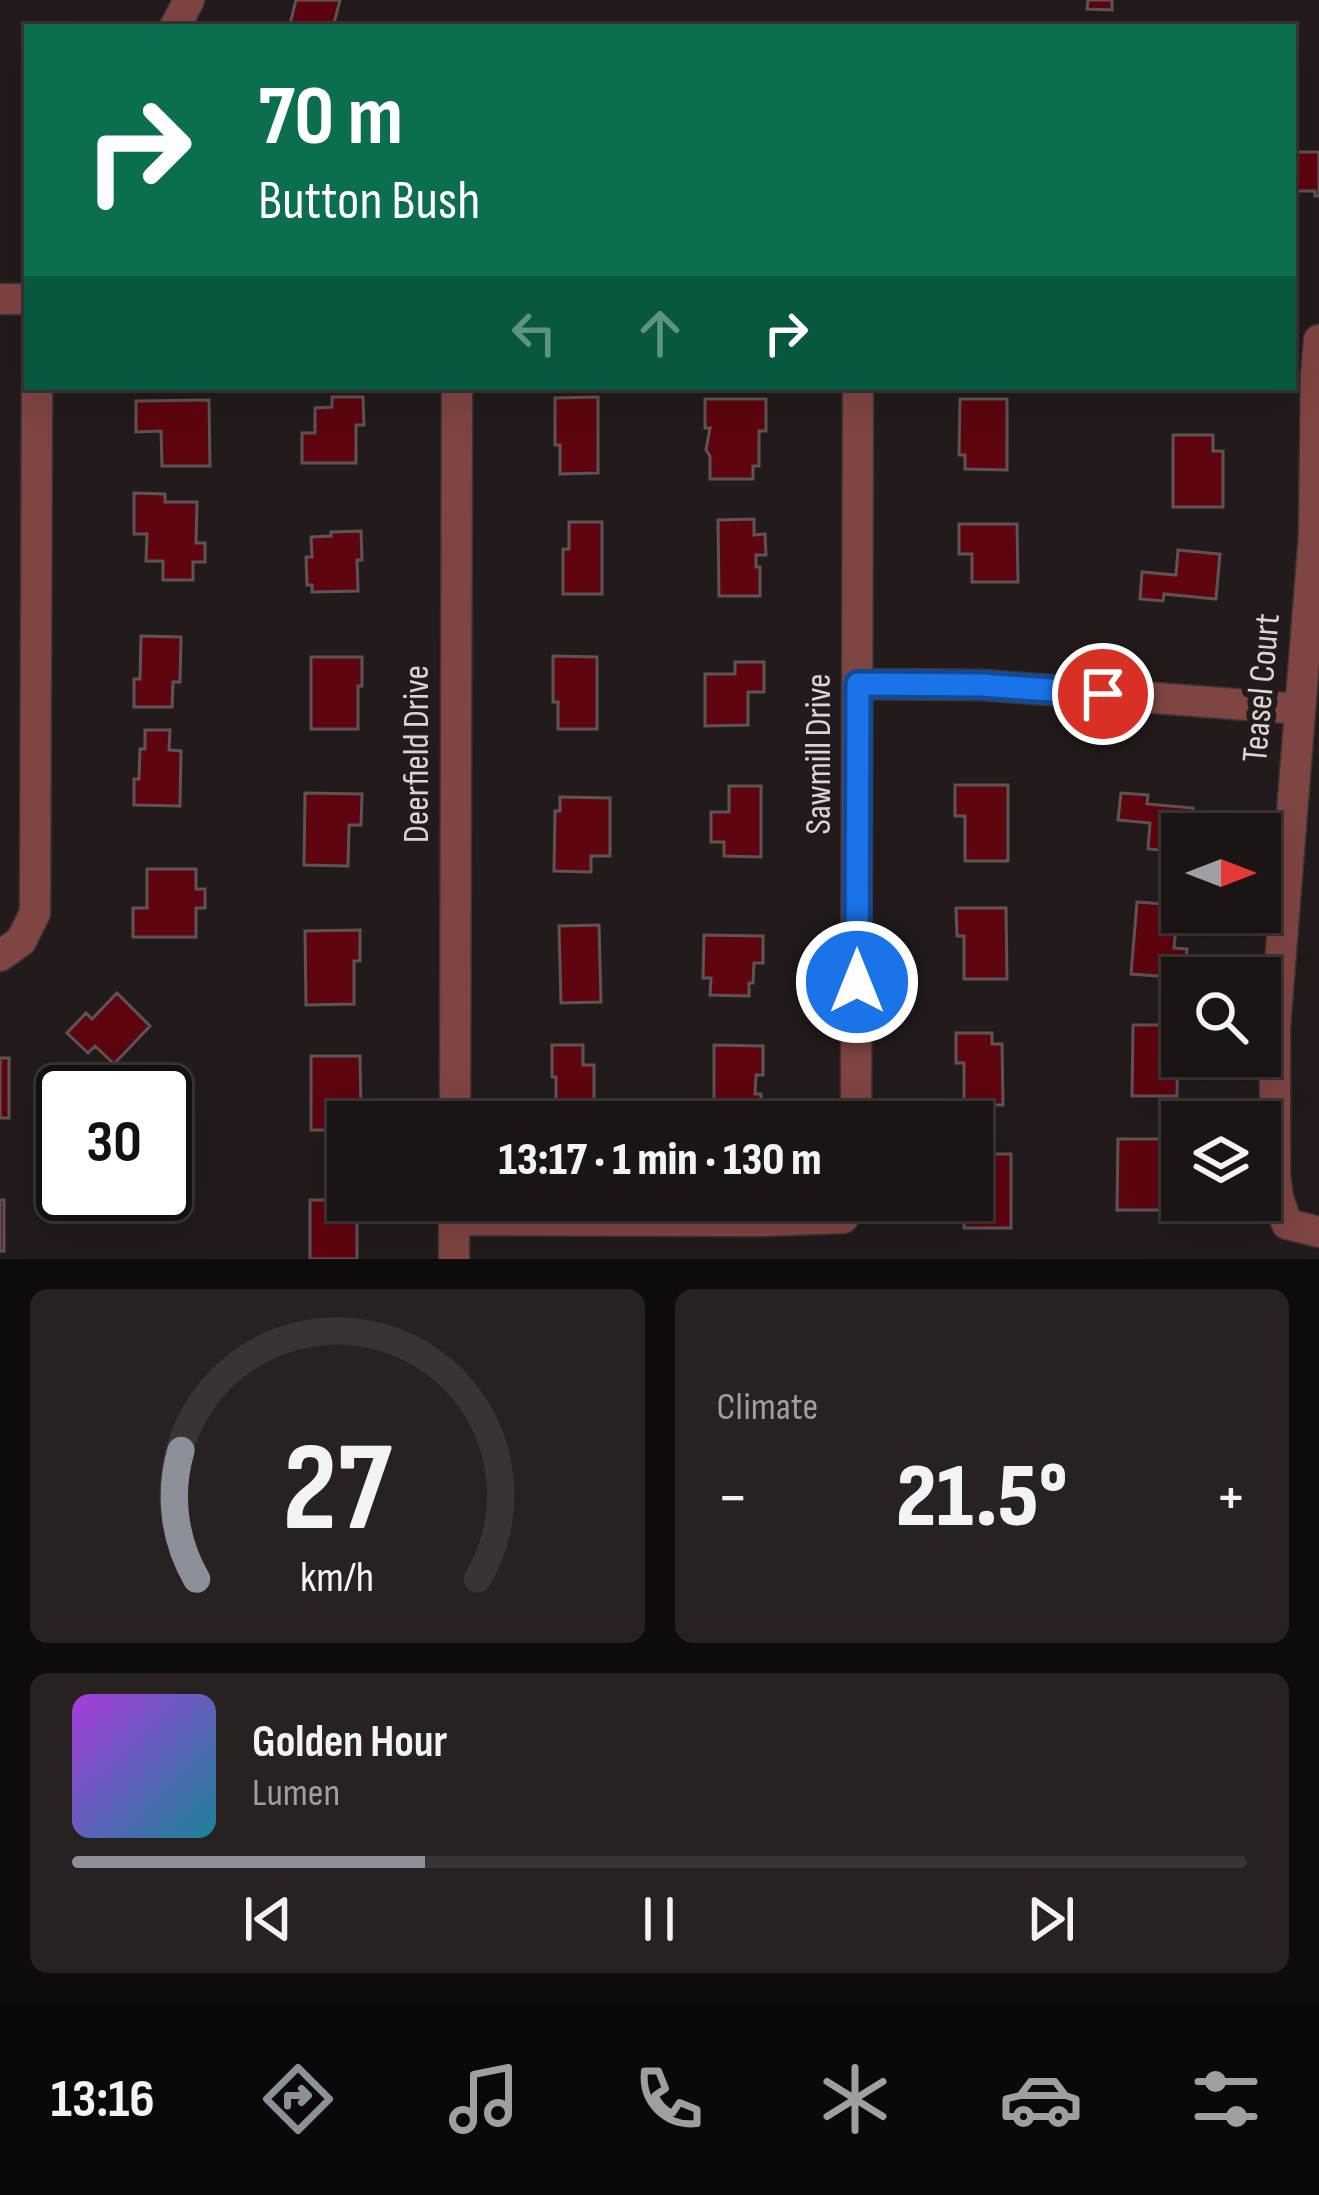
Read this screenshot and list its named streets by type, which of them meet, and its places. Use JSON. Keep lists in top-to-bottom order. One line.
{"streets":{"street":["Teasel Court","Deerfield Drive","Sawmill Drive"]},"north":"right","page":{"turn":["70 m","Button Bush"],"limit":"30","trip":"13:17 · 1 min · 130 m","tile":"Climate","heat":["−","21.5°","+"],"song":["Golden Hour","Lumen"],"tabs":"13:16","gauge":["27","km/h"]}}
